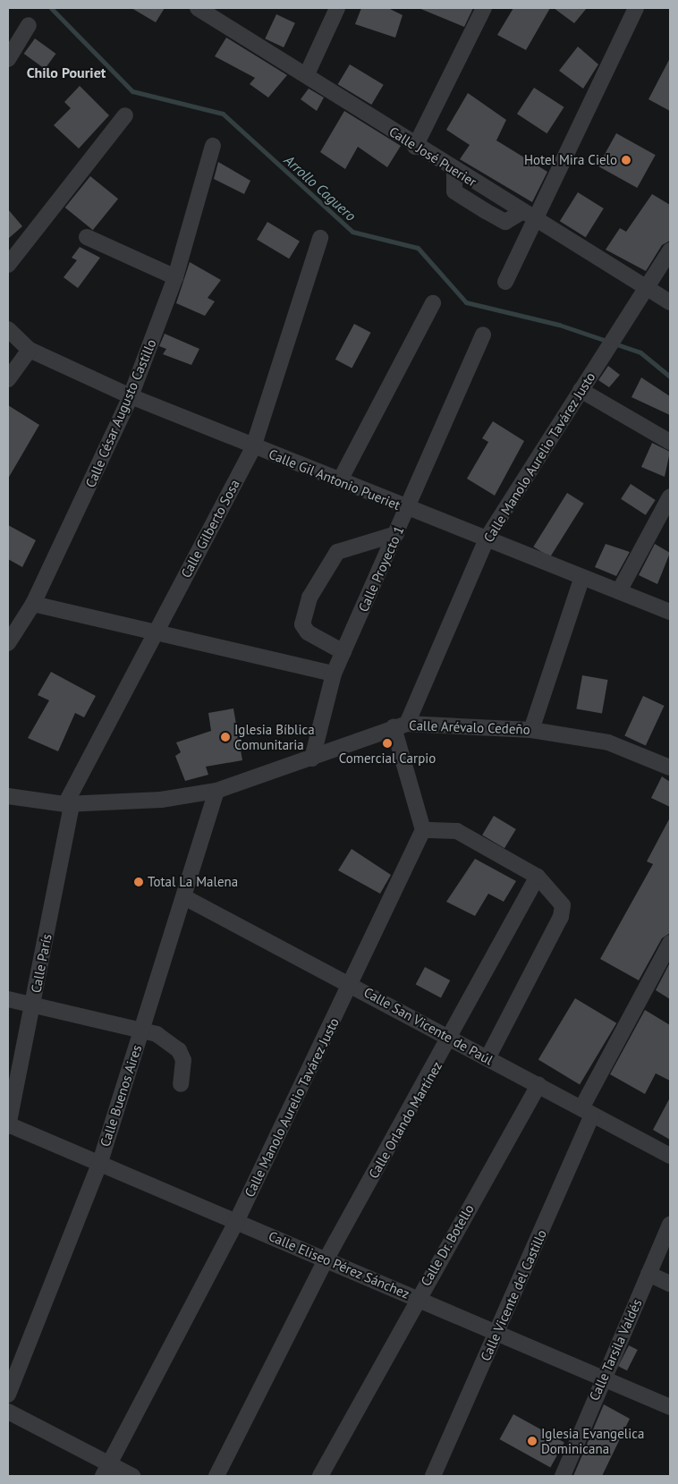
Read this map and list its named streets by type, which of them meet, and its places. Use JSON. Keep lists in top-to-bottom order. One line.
{"streets":{"street":["Calle José Puerier","Calle César Augusto Castillo","Calle Manolo Aurelio Tavárez Justo","Calle Gil Antonio Pueriet","Calle Gilberto Sosa","Calle Proyecto 1","Calle Arévalo Cedeño","Calle París","Calle San Vicente de Paúl","Calle Buenos Aires","Calle Orlando Martínez","Calle Dr. Botello","Calle Eliseo Pérez Sánchez","Calle Vicente del Castillo","Calle Tarsila Valdés"]},"crossings":[["Calle José Puerier","Calle Manolo Aurelio Tavárez Justo"],["Calle César Augusto Castillo","Calle Gil Antonio Pueriet"],["Calle Manolo Aurelio Tavárez Justo","Calle Gil Antonio Pueriet"],["Calle Manolo Aurelio Tavárez Justo","Calle Arévalo Cedeño"],["Calle Manolo Aurelio Tavárez Justo","Calle San Vicente de Paúl"],["Calle Manolo Aurelio Tavárez Justo","Calle Eliseo Pérez Sánchez"],["Calle Gil Antonio Pueriet","Calle Gilberto Sosa"],["Calle Gil Antonio Pueriet","Calle Proyecto 1"],["Calle Gilberto Sosa","Calle Arévalo Cedeño"],["Calle Gilberto Sosa","Calle París"],["Calle Proyecto 1","Calle Arévalo Cedeño"],["Calle Arévalo Cedeño","Calle París"],["Calle Arévalo Cedeño","Calle Buenos Aires"],["Calle París","Calle Eliseo Pérez Sánchez"],["Calle San Vicente de Paúl","Calle Buenos Aires"],["Calle San Vicente de Paúl","Calle Orlando Martínez"],["Calle San Vicente de Paúl","Calle Dr. Botello"],["Calle San Vicente de Paúl","Calle Vicente del Castillo"],["Calle Buenos Aires","Calle Eliseo Pérez Sánchez"],["Calle Orlando Martínez","Calle Eliseo Pérez Sánchez"],["Calle Dr. Botello","Calle Eliseo Pérez Sánchez"],["Calle Eliseo Pérez Sánchez","Calle Vicente del Castillo"],["Calle Eliseo Pérez Sánchez","Calle Tarsila Valdés"]],"districts":["Chilo Pouriet"],"water":["Arrollo Caguero"],"places":["Hotel Mira Cielo","Iglesia Bíblica Comunitaria","Comercial Carpio","Total La Malena","Iglesia Evangelica Dominicana"]}
